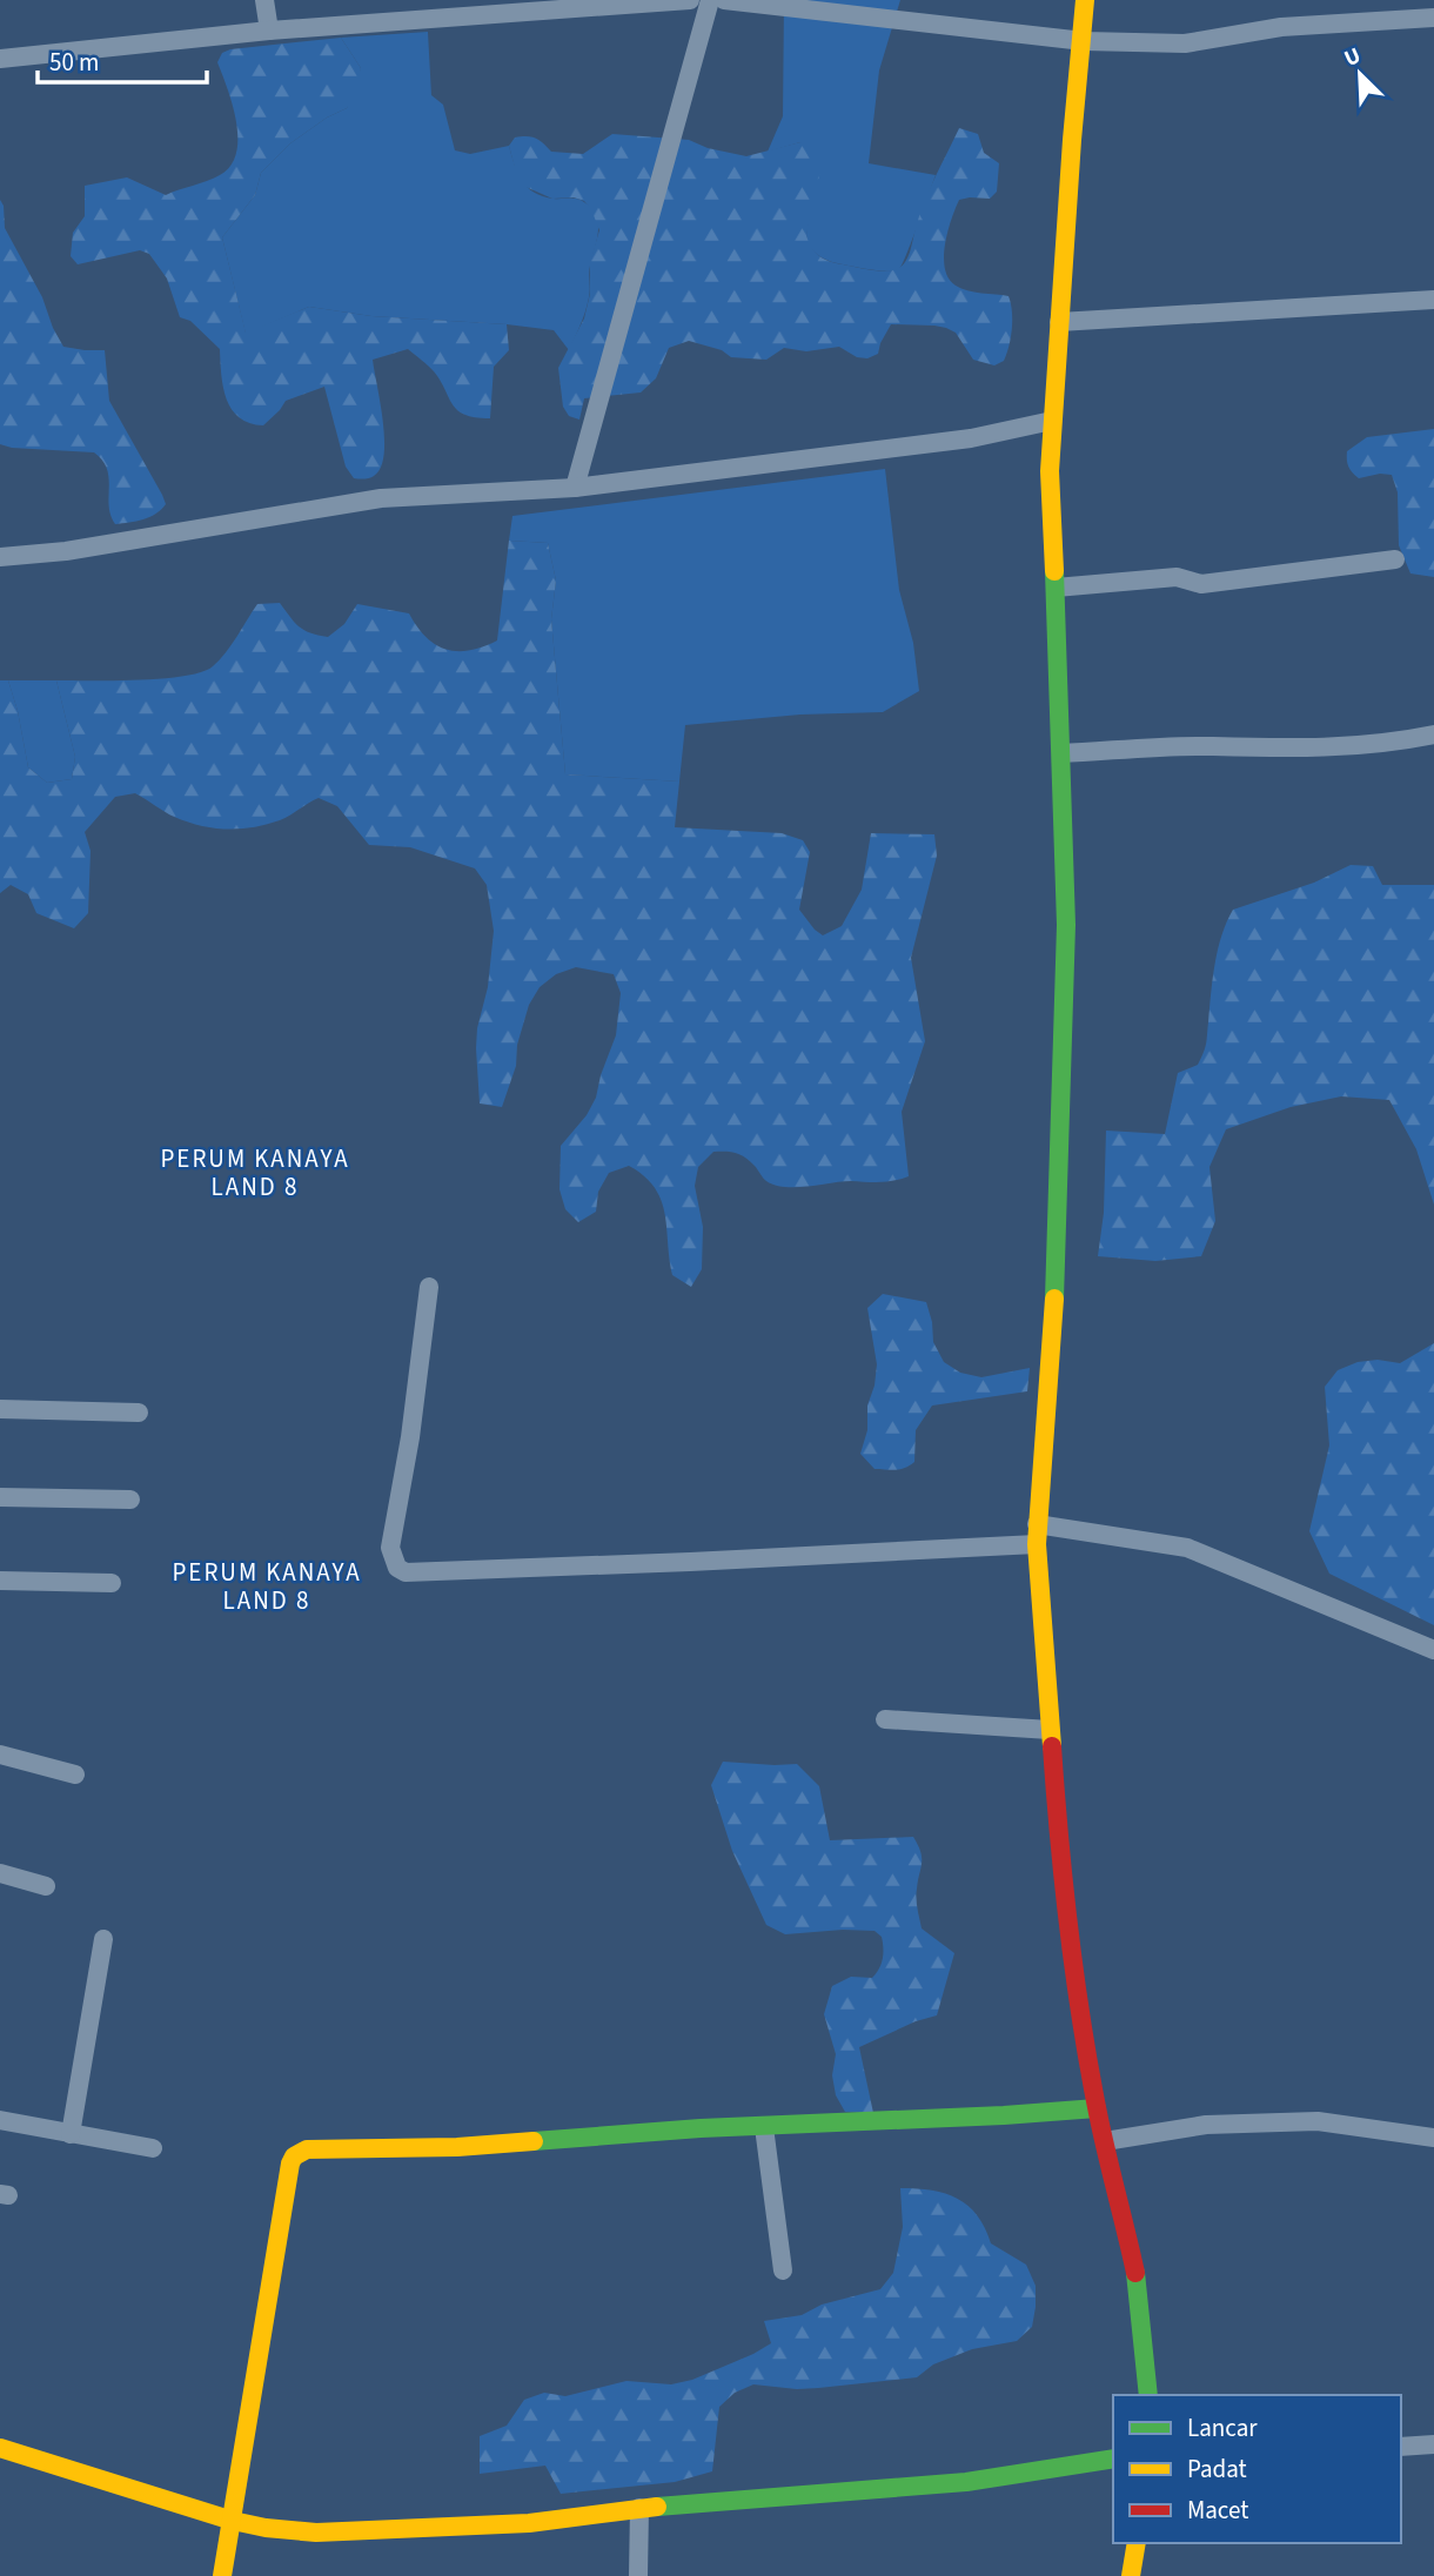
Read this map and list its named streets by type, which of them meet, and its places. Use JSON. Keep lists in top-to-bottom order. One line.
{"districts":["PERUM KANAYA LAND 8","PERUM KANAYA LAND 8"],"legend":["Lancar","Padat","Macet"],"scale_bar":"50 m","north":"top left"}
